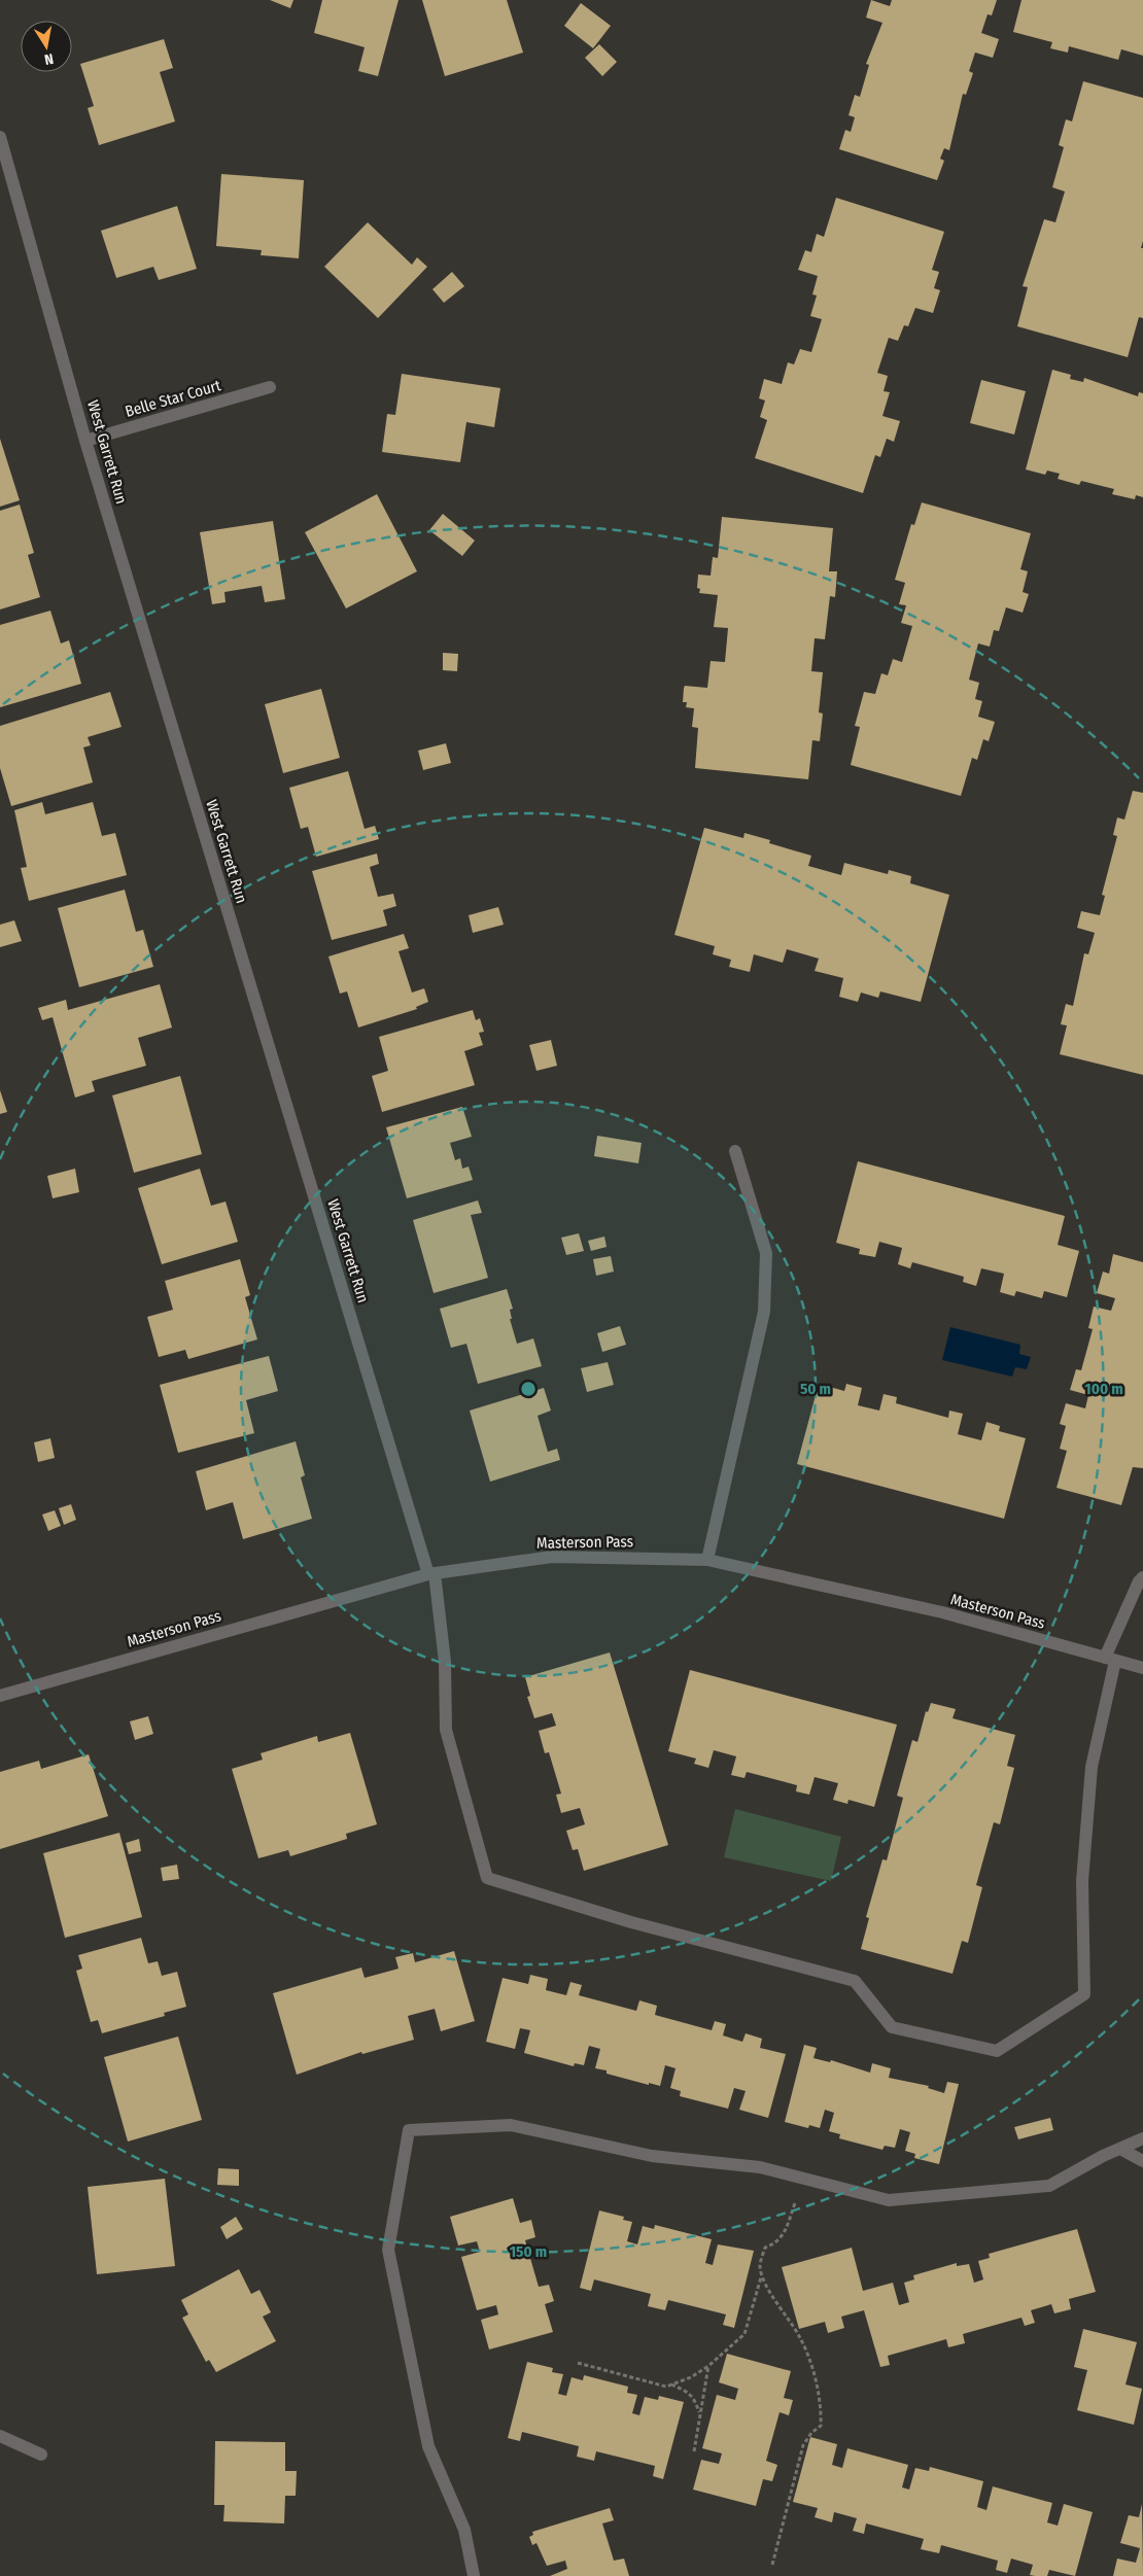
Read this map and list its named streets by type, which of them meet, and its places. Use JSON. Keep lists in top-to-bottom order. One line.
{"streets":{"street":["Belle Star Court","West Garrett Run","Masterson Pass"]},"crossings":[["Belle Star Court","West Garrett Run"],["West Garrett Run","Masterson Pass"]],"north":"bottom","rings":["50 m","100 m","150 m"]}
